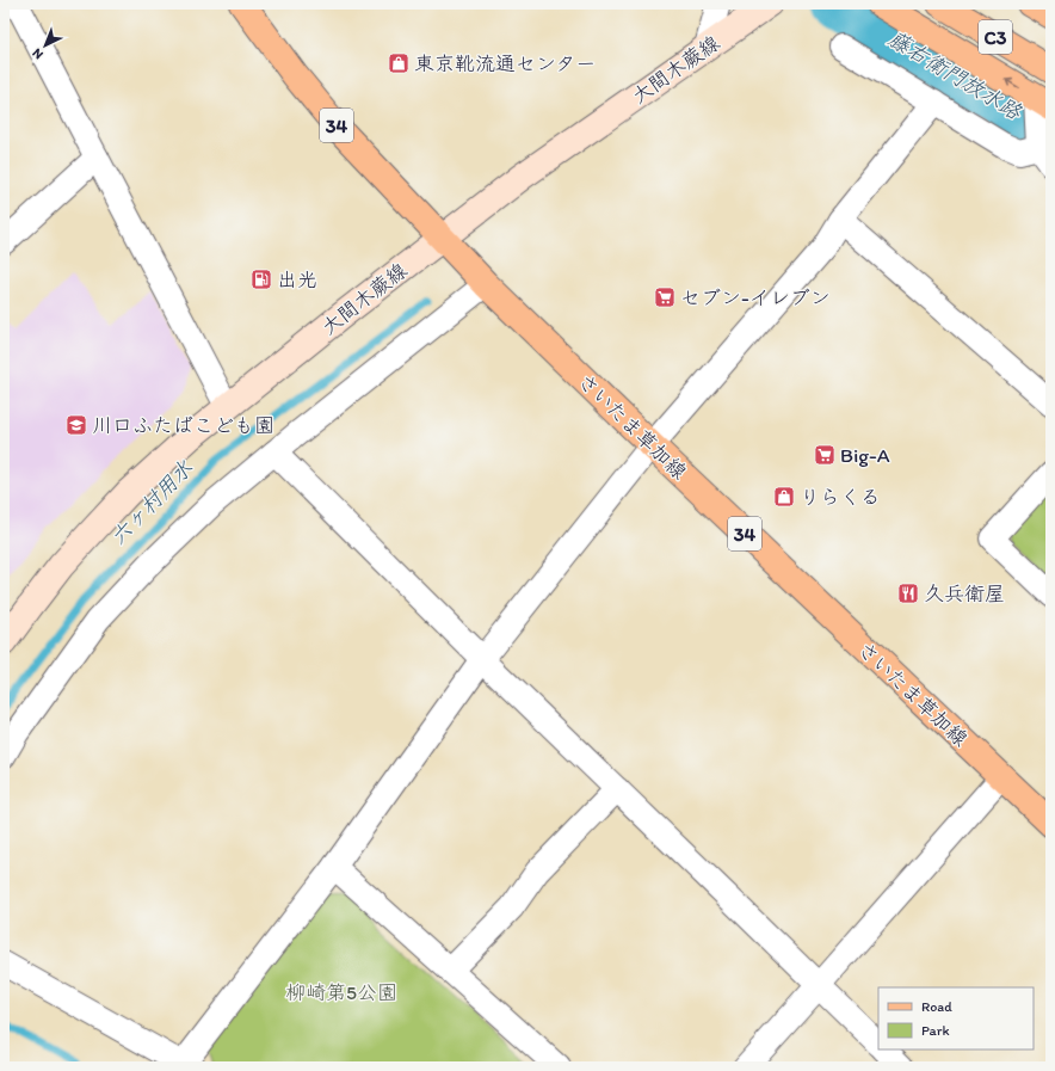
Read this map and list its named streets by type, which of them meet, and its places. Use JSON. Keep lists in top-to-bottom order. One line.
{"streets":{"main road":["C3","大間木蕨線","34","さいたま草加線"]},"crossings":[["大間木蕨線","さいたま草加線"]],"water":["藤右衛門放水路","六ヶ村用水"],"parks":["柳崎第5公園"],"places":{"shop":["東京靴流通センター","りらくる"],"fuel station":["出光"],"supermarket":["セブン-イレブン","Big-A"],"school or university":["川口ふたばこども園"],"restaurant":["久兵衛屋"]},"legend":["Road","Park"],"north":"bottom left"}
